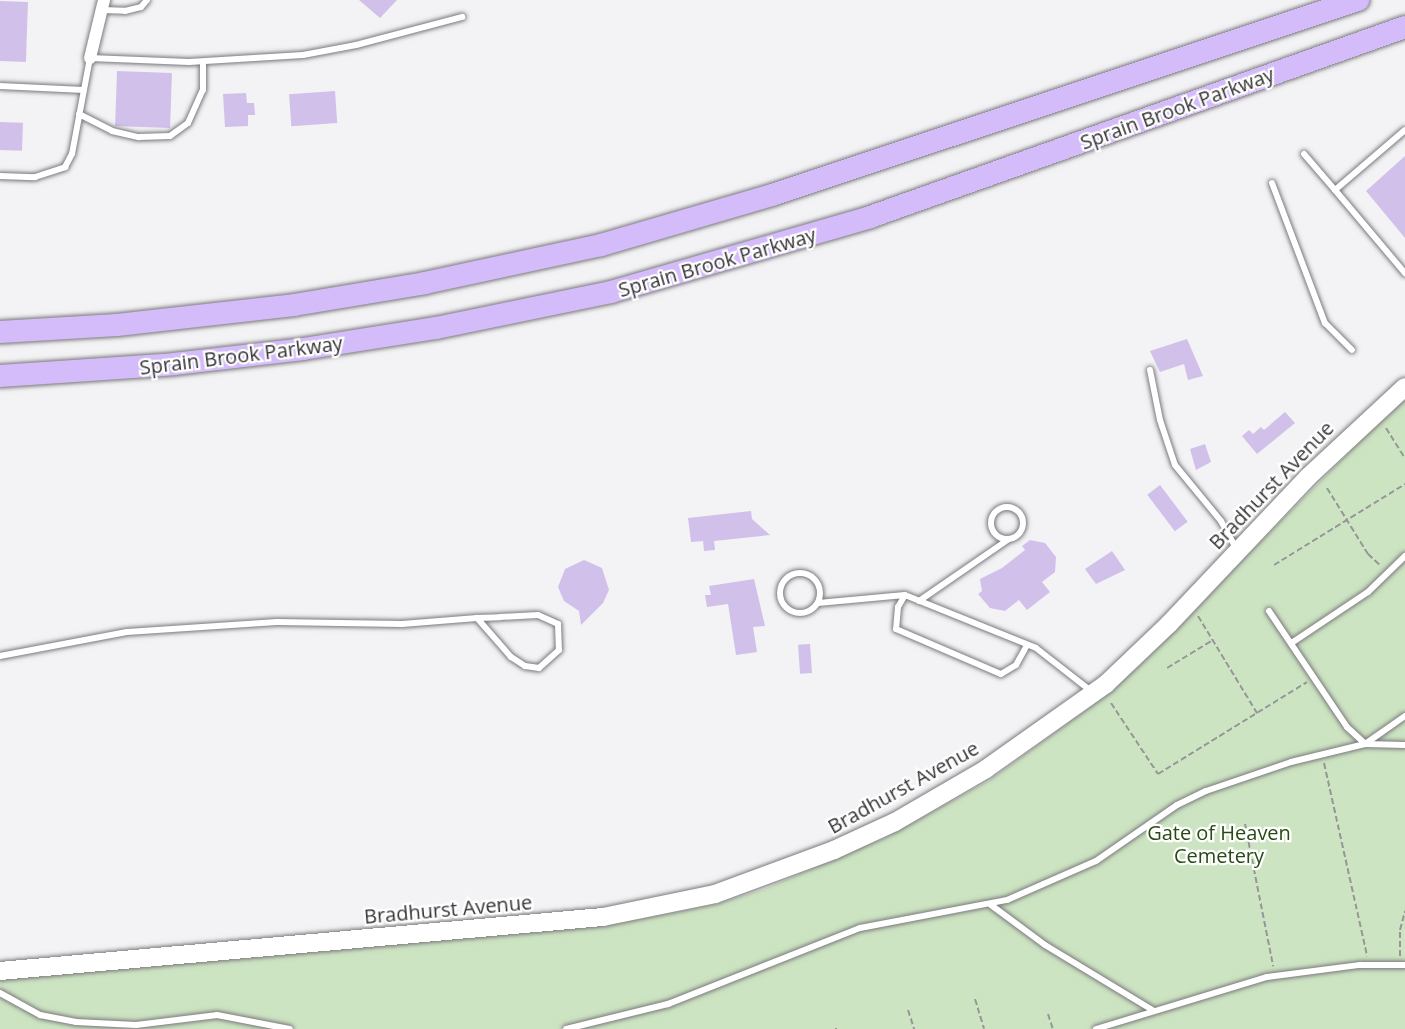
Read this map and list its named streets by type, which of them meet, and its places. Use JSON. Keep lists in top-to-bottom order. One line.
{"streets":{"highway":["Sprain Brook Parkway"],"main road":["Bradhurst Avenue"]},"parks":["Gate of Heaven Cemetery"]}
